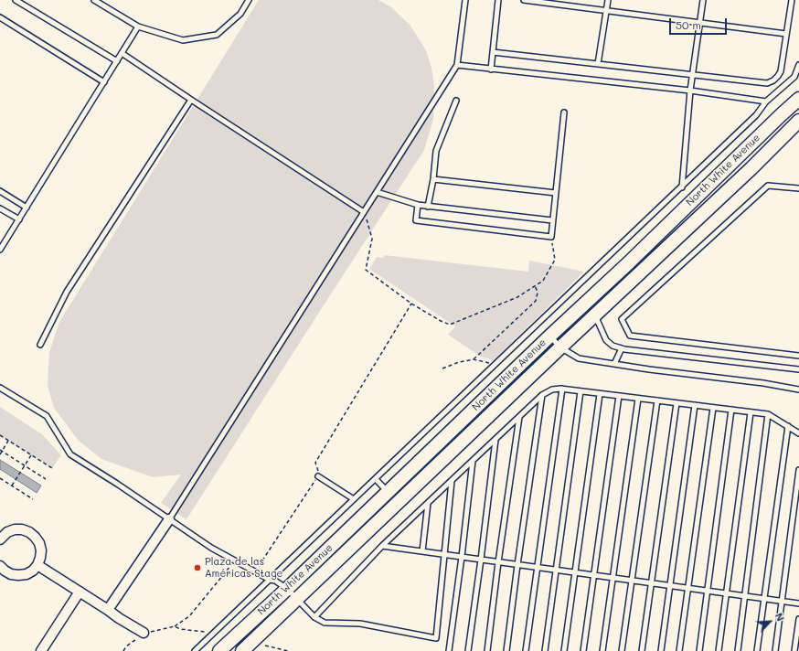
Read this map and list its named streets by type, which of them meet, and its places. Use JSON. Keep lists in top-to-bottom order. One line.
{"streets":{"main road":["North White Avenue"]},"places":["Plaza de las Américas Stage"],"scale_bar":"50 m","north":"top right"}
